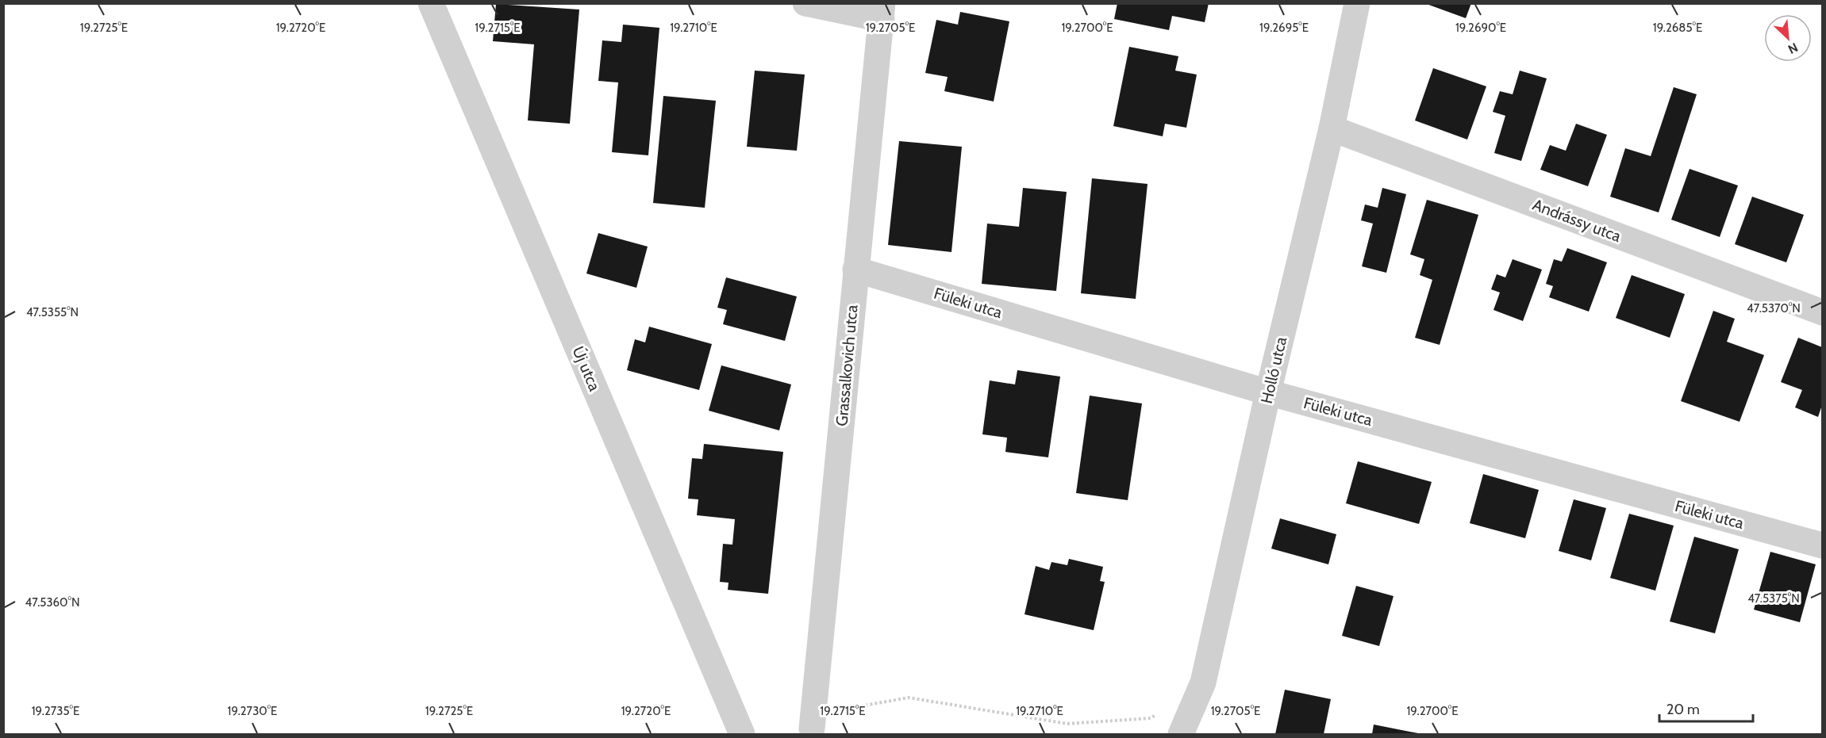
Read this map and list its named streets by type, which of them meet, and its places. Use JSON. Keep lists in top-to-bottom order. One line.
{"streets":{"street":["Andrássy utca","Füleki utca","Grassalkovich utca","Új utca","Holló utca"]},"crossings":[["Andrássy utca","Holló utca"],["Füleki utca","Grassalkovich utca"],["Füleki utca","Holló utca"]],"scale_bar":"20 m","north":"bottom right","coordinates":["19.2725°E","19.2720°E","19.2715°E","19.2710°E","19.2705°E","19.2700°E","19.2695°E","19.2685°E","19.2690°E","47.5370°N","47.5355°N","47.5375°N","47.5360°N","19.2735°E","19.2730°E"]}
